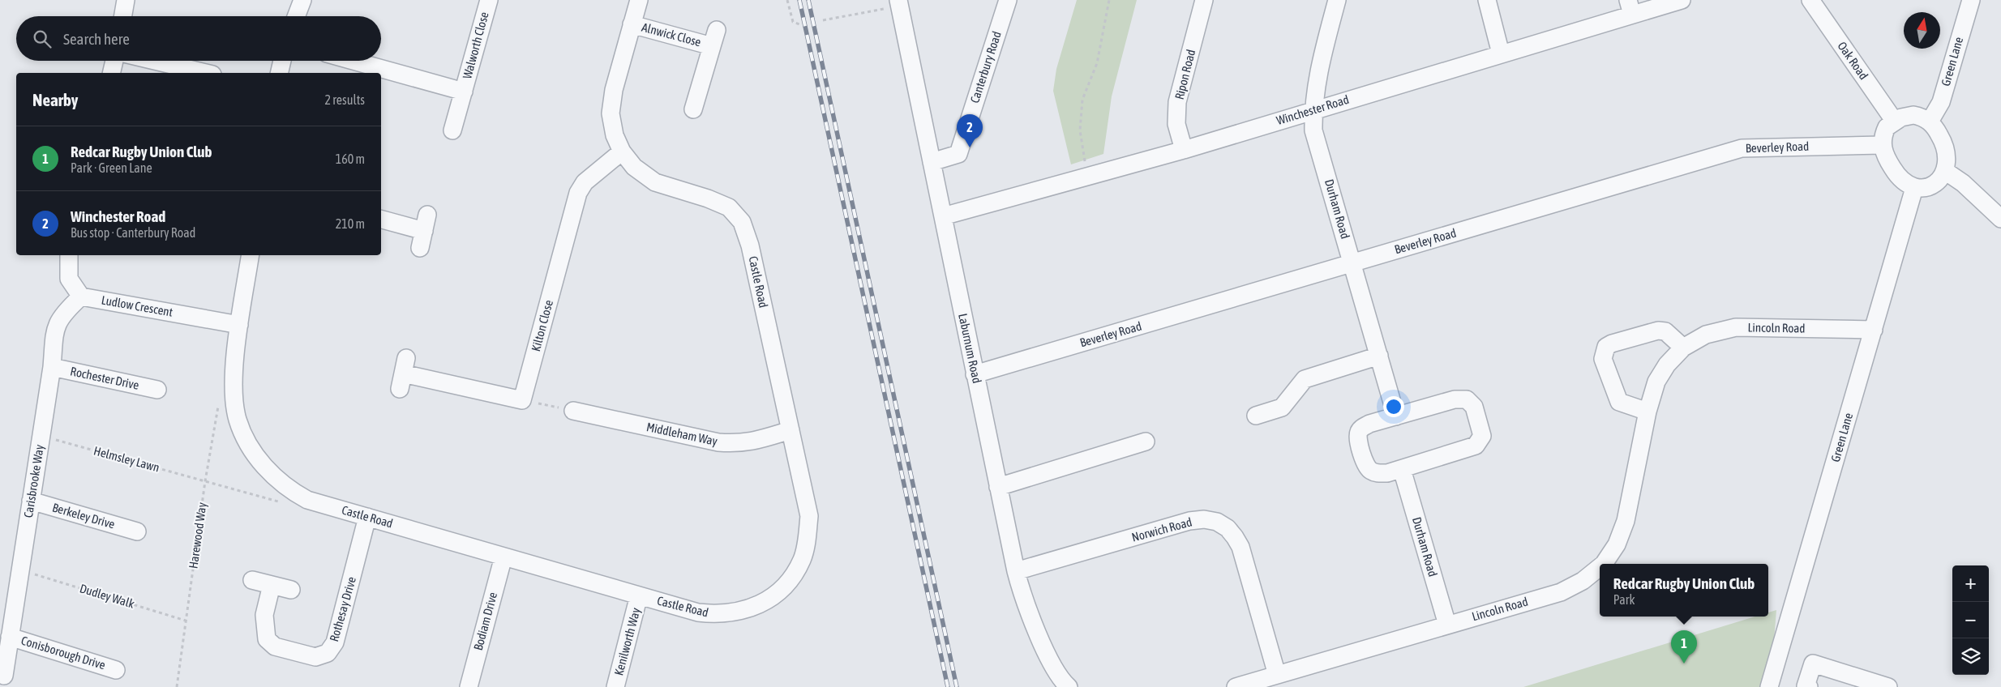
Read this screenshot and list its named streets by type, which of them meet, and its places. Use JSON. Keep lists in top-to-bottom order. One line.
{"streets":{"street":["Alnwick Close","Walworth Close","Oak Road","Green Lane","Canterbury Road","Ripon Road","Winchester Road","Beverley Road","Durham Road","Castle Road","Ludlow Crescent","Kilton Close","Lincoln Road","Laburnum Road","Rochester Drive","Middleham Way","Carisbrooke Way","Berkeley Drive","Norwich Road","Rothesay Drive","Bodiam Drive","Kenilworth Way","Conisborough Drive"],"path":["Helmsley Lawn","Harewood Way","Dudley Walk"]},"crossings":[["Alnwick Close","Castle Road"],["Oak Road","Green Lane"],["Oak Road","Beverley Road"],["Green Lane","Beverley Road"],["Green Lane","Lincoln Road"],["Canterbury Road","Laburnum Road"],["Ripon Road","Winchester Road"],["Winchester Road","Durham Road"],["Winchester Road","Laburnum Road"],["Beverley Road","Durham Road"],["Beverley Road","Laburnum Road"],["Durham Road","Lincoln Road"],["Castle Road","Ludlow Crescent"],["Castle Road","Kilton Close"],["Castle Road","Middleham Way"],["Castle Road","Rothesay Drive"],["Castle Road","Bodiam Drive"],["Castle Road","Kenilworth Way"],["Ludlow Crescent","Carisbrooke Way"],["Lincoln Road","Norwich Road"],["Laburnum Road","Norwich Road"],["Rochester Drive","Carisbrooke Way"],["Helmsley Lawn","Harewood Way"],["Carisbrooke Way","Berkeley Drive"],["Carisbrooke Way","Conisborough Drive"],["Harewood Way","Dudley Walk"]],"north":"top","page":{"search":"Search here","heading":["Nearby","2 results"],"pins":["2","1"],"list":[{"mark":"1","name":"Redcar Rugby Union Club","note":"Park · Green Lane","value":"160 m"},{"mark":"2","name":"Winchester Road","note":"Bus stop · Canterbury Road","value":"210 m"}],"popup":["Redcar Rugby Union Club","Park"],"map_buttons":["+","−"]}}
